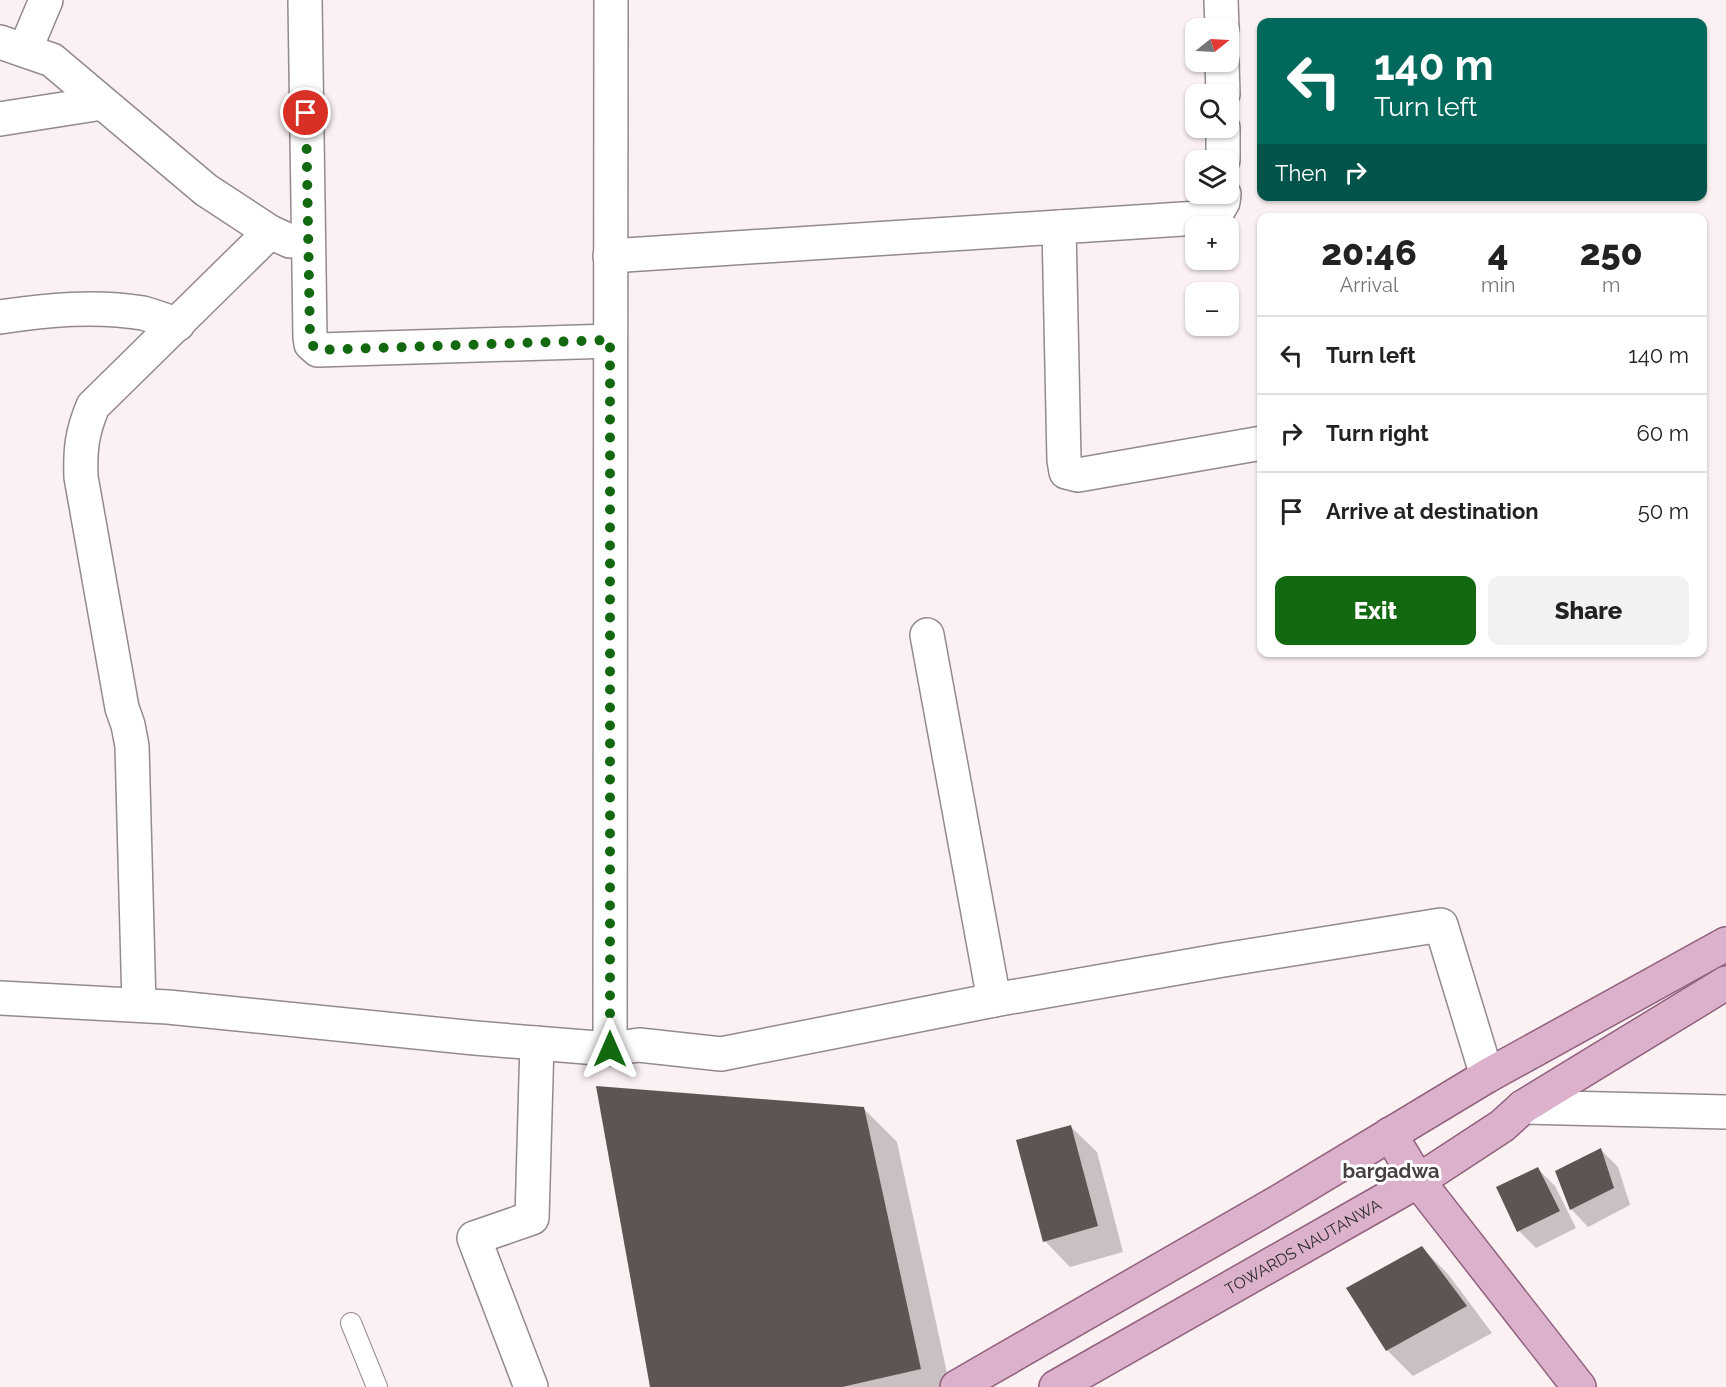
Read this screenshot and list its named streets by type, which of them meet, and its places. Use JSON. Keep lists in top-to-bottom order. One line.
{"streets":{"main road":["TOWARDS NAUTANWA"]},"districts":["bargadwa"],"north":"right","page":{"map_buttons":["+","−"],"turn":["140 m","Turn left"],"then":"Then","eta":["20:46","Arrival","4","min","250","m"],"list":[{"name":"Turn left","value":"140 m"},{"name":"Turn right","value":"60 m"},{"name":"Arrive at destination","value":"50 m"}],"buttons":["Exit","Share"]}}
